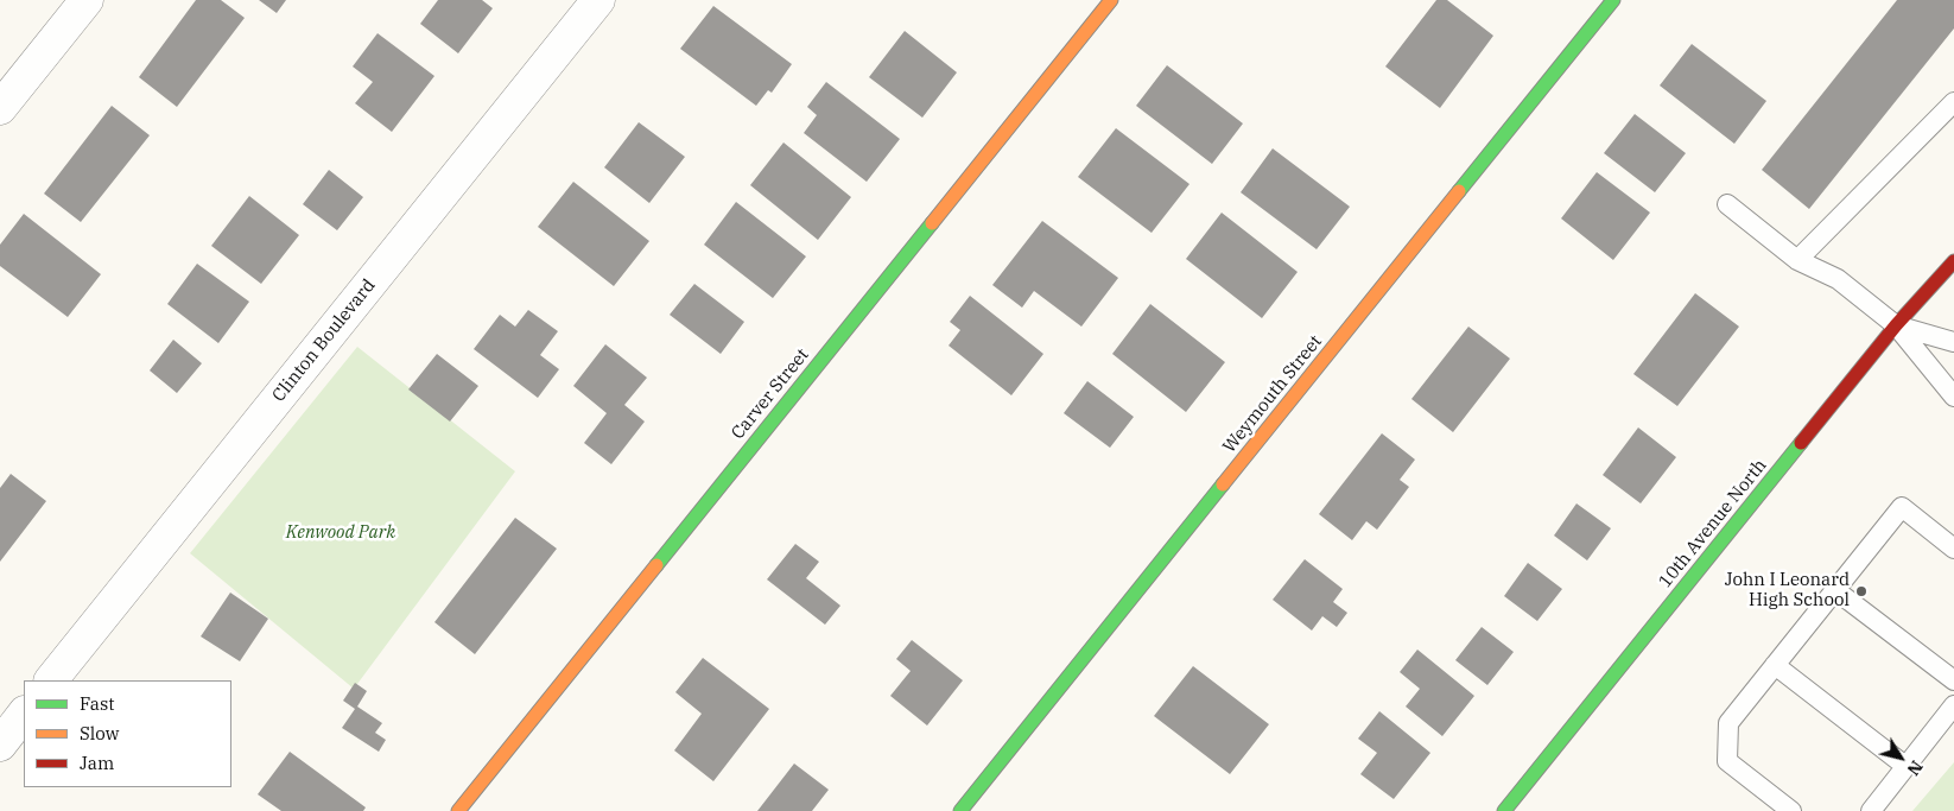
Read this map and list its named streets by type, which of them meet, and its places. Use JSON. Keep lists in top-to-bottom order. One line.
{"streets":{"street":["Clinton Boulevard","Carver Street","Weymouth Street","10th Avenue North"]},"parks":["Kenwood Park"],"places":["John I Leonard High School"],"legend":["Fast","Slow","Jam"],"north":"bottom right"}
